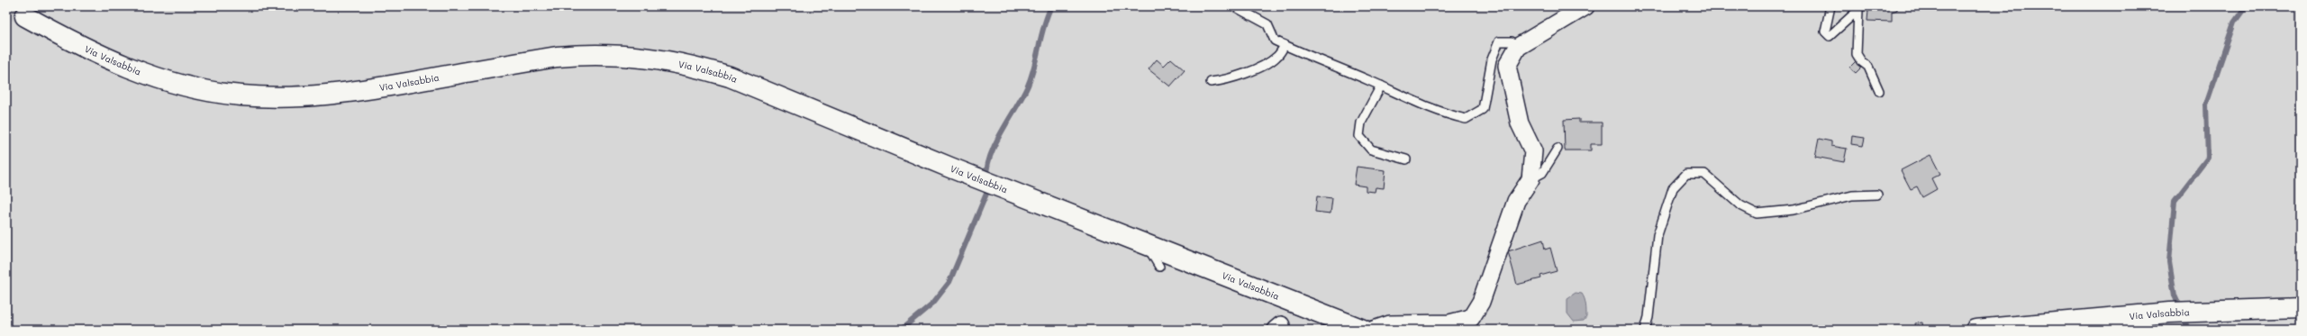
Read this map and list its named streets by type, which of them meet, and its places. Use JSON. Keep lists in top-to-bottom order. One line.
{"streets":{"main road":["Via Valsabbia"]}}
